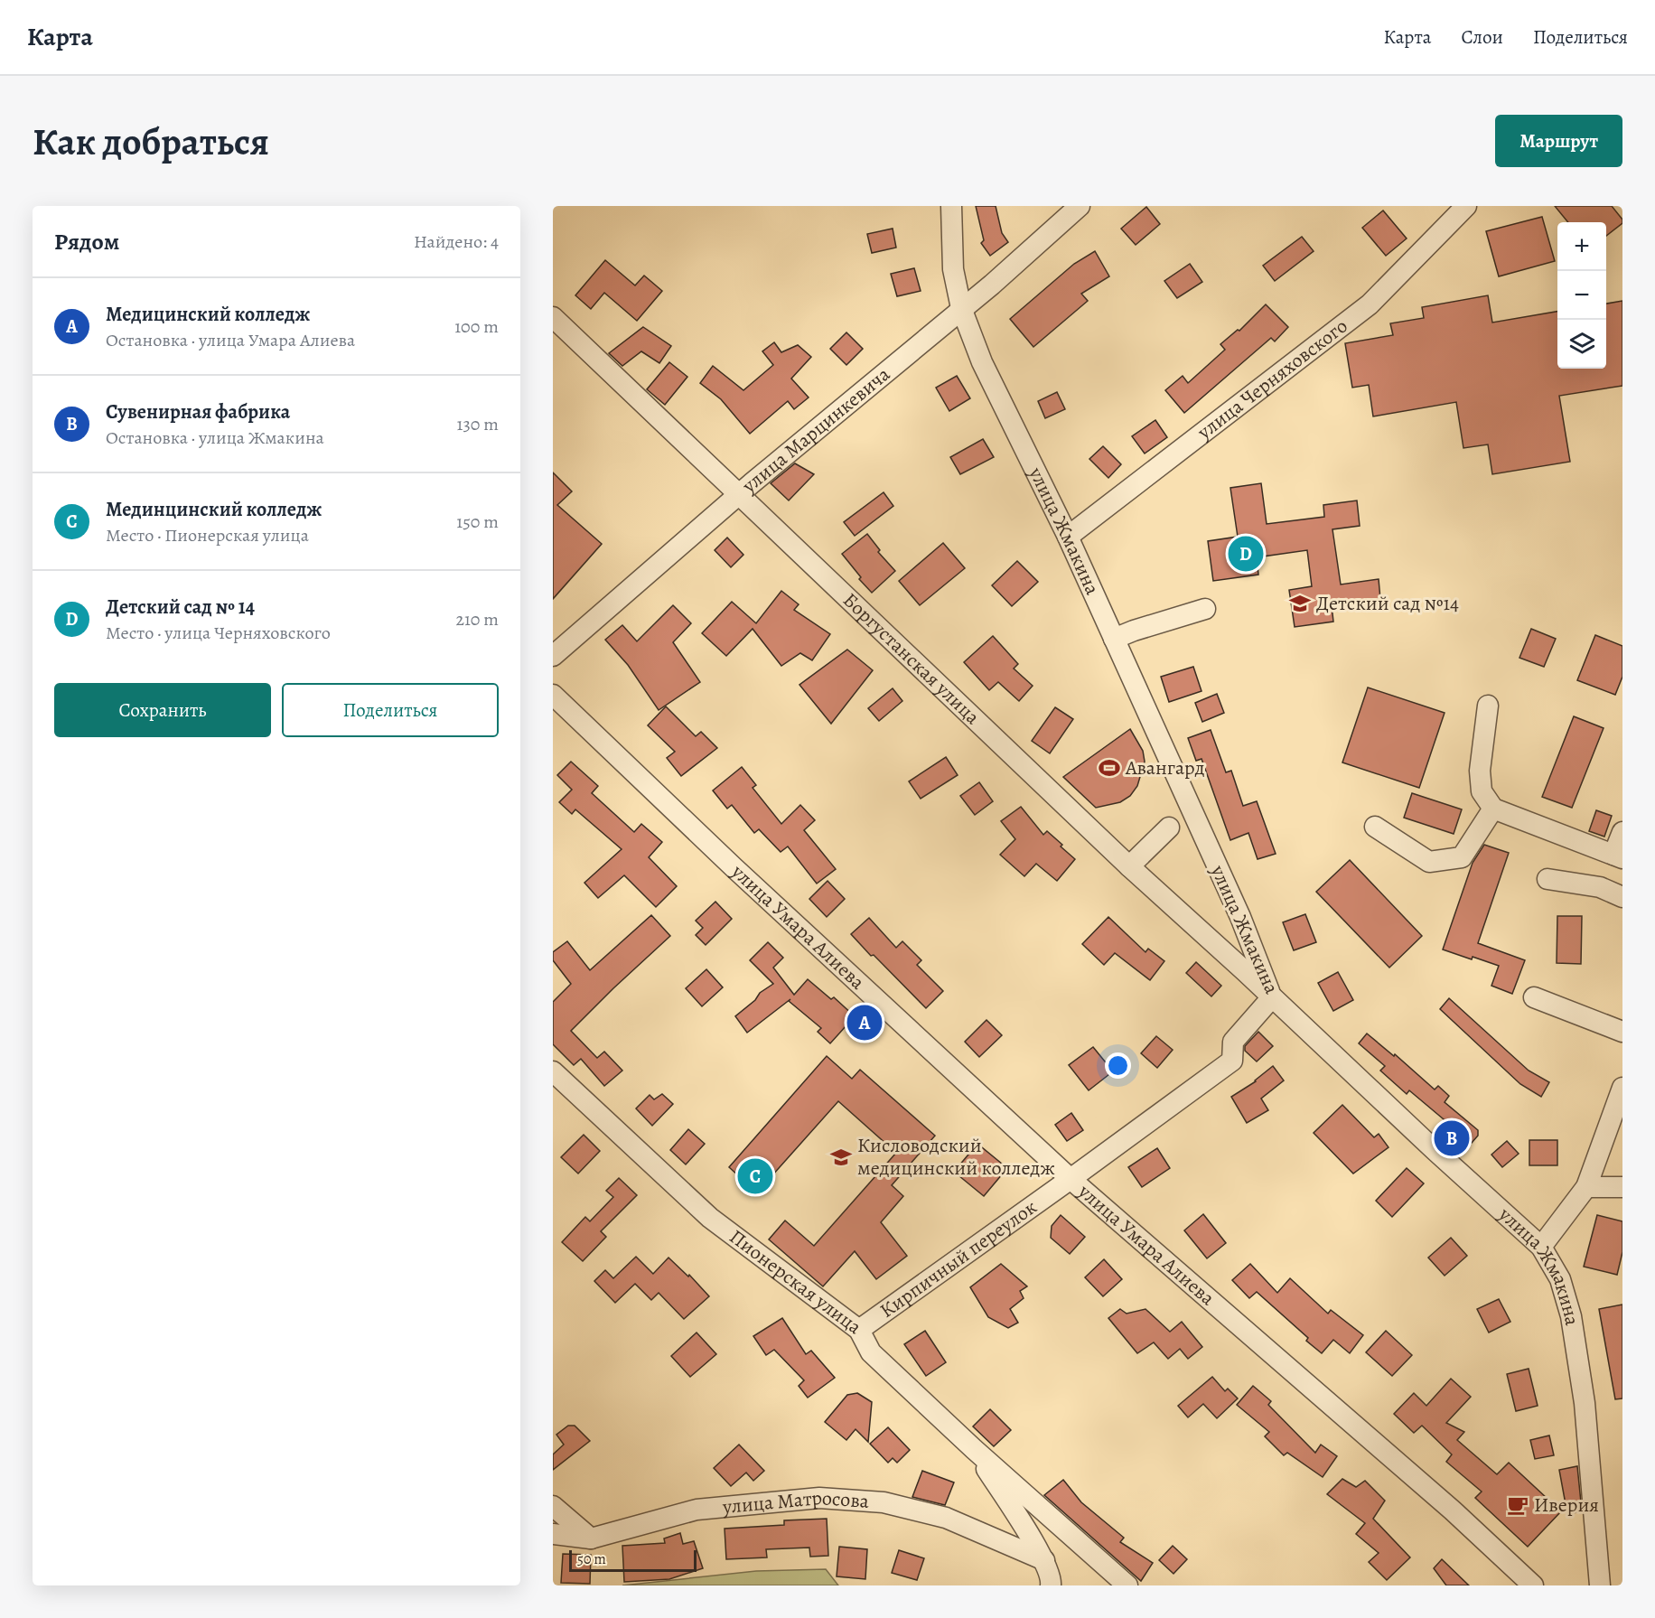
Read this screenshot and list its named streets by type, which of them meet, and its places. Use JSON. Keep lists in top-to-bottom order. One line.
{"streets":{"street":["улица Черняховского","улица Марцинкевича","улица Жмакина","Боргустанская улица","улица Умара Алиева","Кирпичный переулок","Пионерская улица","улица Матросова"]},"crossings":[["улица Черняховского","улица Жмакина"],["улица Марцинкевича","улица Жмакина"],["улица Марцинкевича","Боргустанская улица"],["улица Жмакина","Боргустанская улица"],["улица Жмакина","Кирпичный переулок"],["Боргустанская улица","Кирпичный переулок"],["улица Умара Алиева","Кирпичный переулок"],["Кирпичный переулок","Пионерская улица"]],"places":{"school or university":["Детский сад №14","Кисловодский медицинский колледж"],"sports":["Авангард"],"cafe":["Иверия"]},"scale_bar":"50 m","page":{"header":"Карта","nav":["Карта","Слои","Поделиться"],"buttons":["Маршрут",["Сохранить","Поделиться"]],"title":"Как добраться","heading":["Рядом","Найдено: 4"],"map_buttons":["+","−"],"list":[{"mark":"A","name":"Медицинский колледж","note":"Остановка · улица Умара Алиева","value":"100 m"},{"mark":"B","name":"Сувенирная фабрика","note":"Остановка · улица Жмакина","value":"130 m"},{"mark":"C","name":"Мединцинский колледж","note":"Место · Пионерская улица","value":"150 m"},{"mark":"D","name":"Детский сад № 14","note":"Место · улица Черняховского","value":"210 m"}],"pins":["D","A","B","C"],"scale":"50 m"}}
